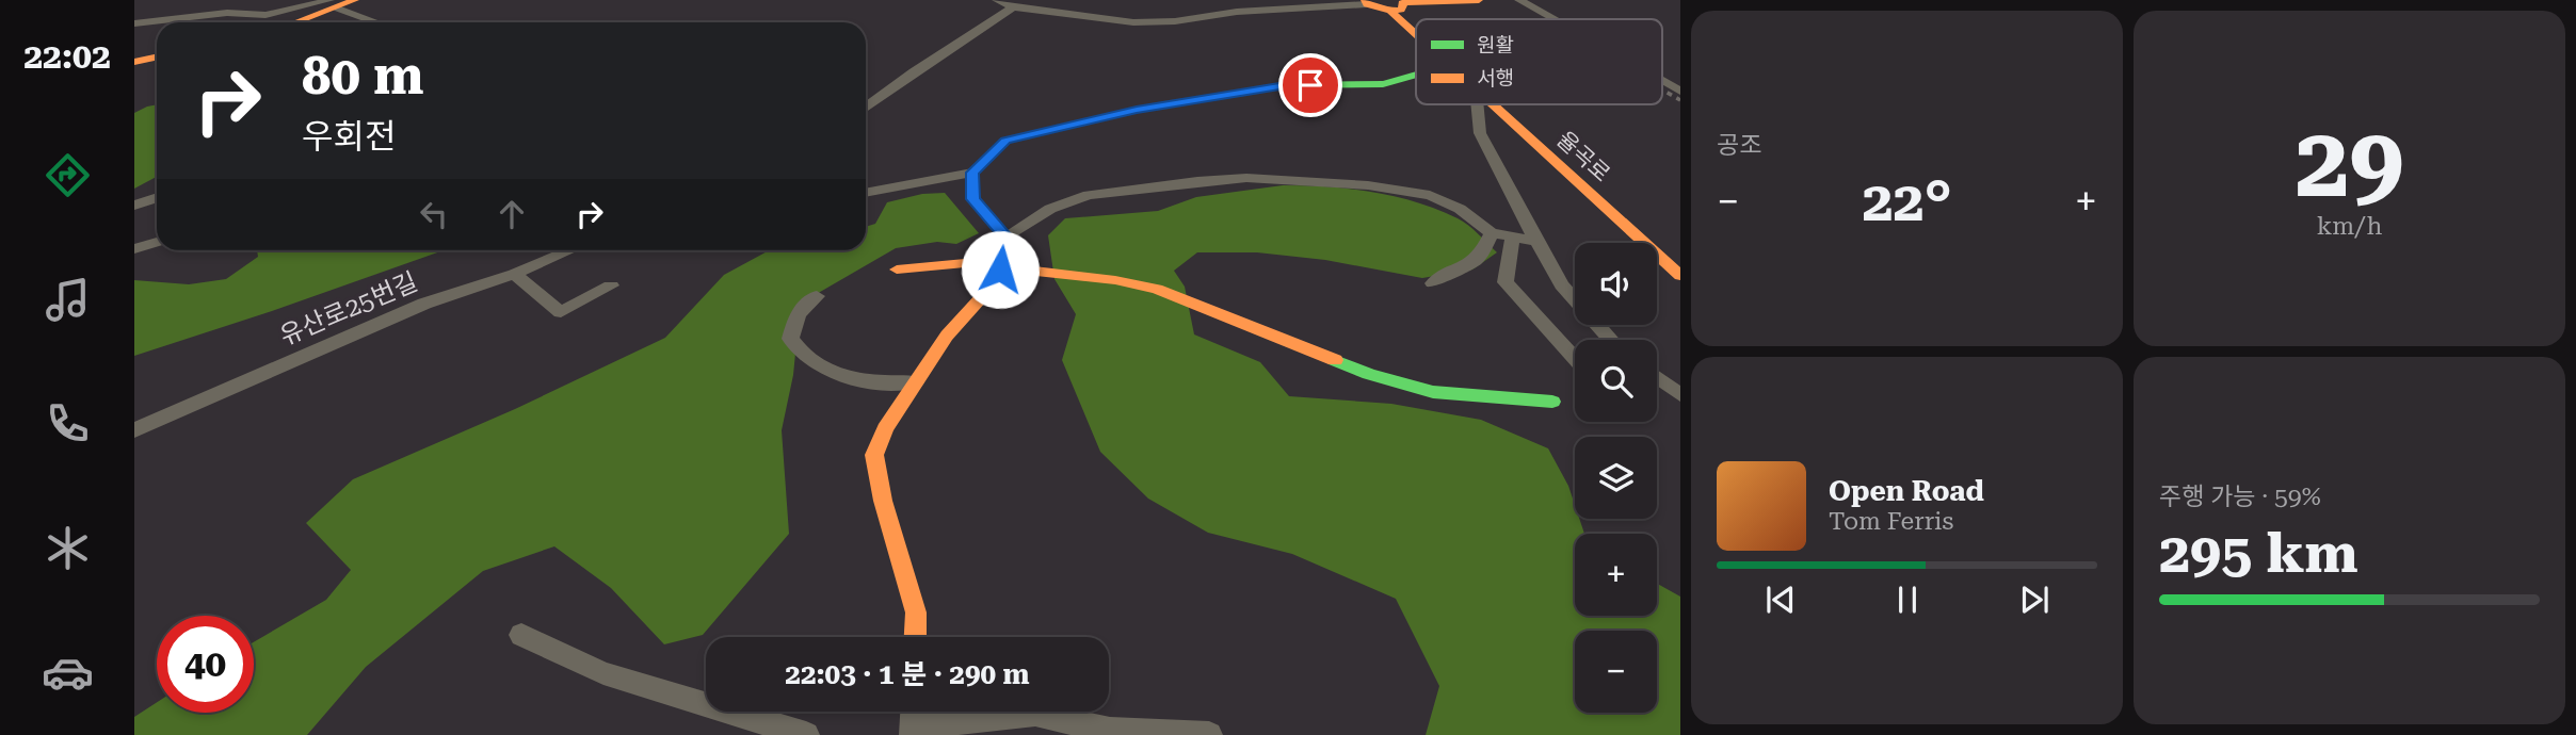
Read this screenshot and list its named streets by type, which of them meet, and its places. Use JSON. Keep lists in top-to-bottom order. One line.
{"streets":{"street":["율곡로","유산로25번길"]},"legend":["원활","서행"],"page":{"tabs":"22:02","tile":["공조",["29","km/h"],["주행 가능 · 59%","295 km"]],"turn":["80 m","우회전"],"heat":["−","22°","+"],"map_buttons":["+","−"],"song":["Open Road","Tom Ferris"],"limit":"40","trip":"22:03 · 1 분 · 290 m"}}
